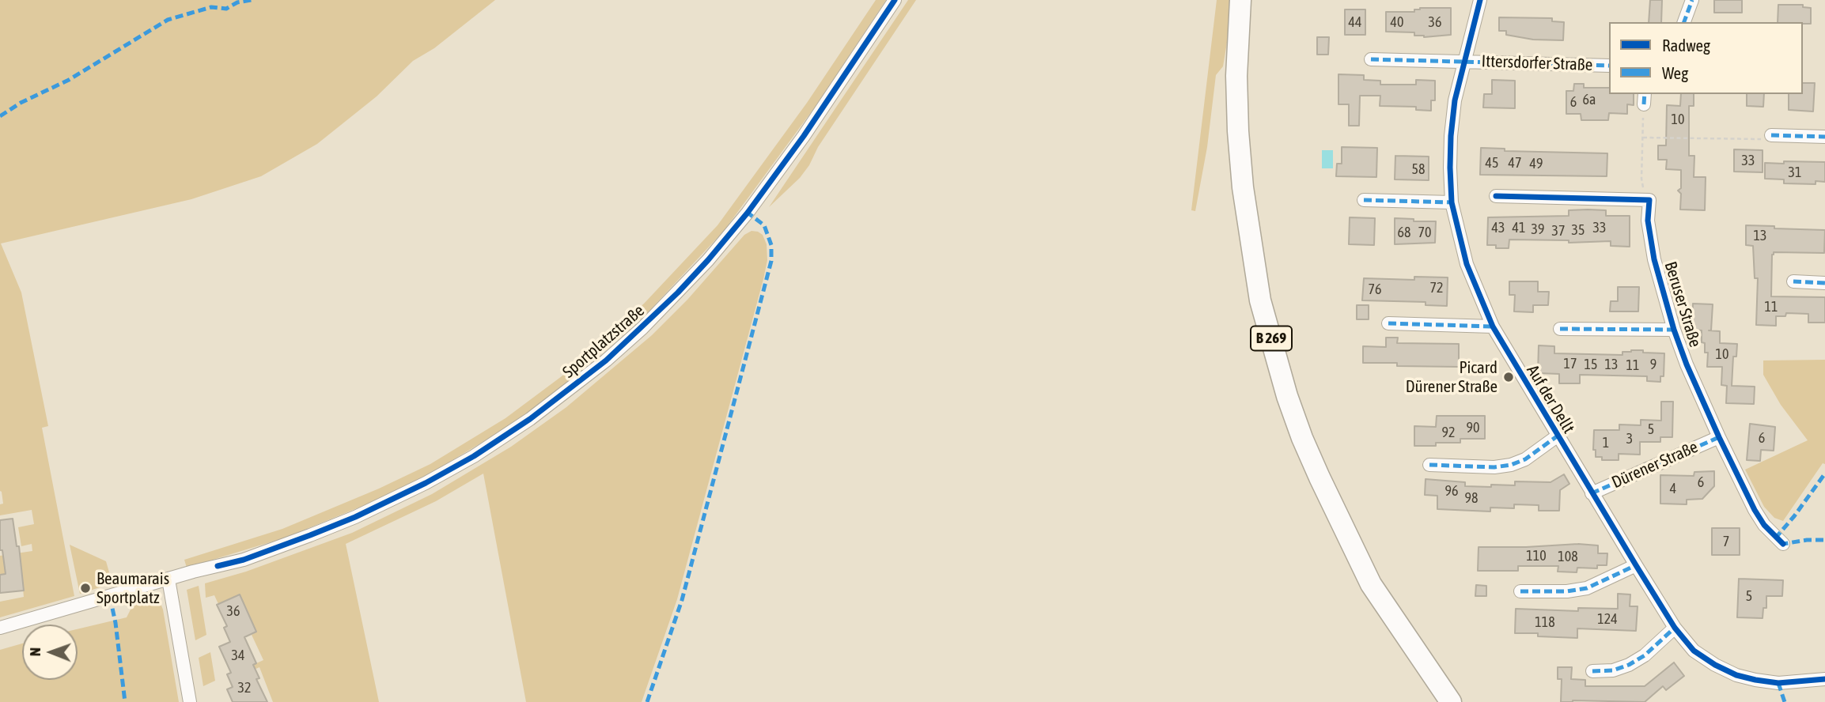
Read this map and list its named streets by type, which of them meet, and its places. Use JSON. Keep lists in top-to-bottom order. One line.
{"streets":{"main road":["B 269"],"street":["Ittersdorfer Straße","Beruser Straße","Sportplatzstraße","Auf der Dellt","Dürener Straße"]},"crossings":[["Ittersdorfer Straße","Auf der Dellt"],["Beruser Straße","Dürener Straße"],["Auf der Dellt","Dürener Straße"]],"places":["Picard Dürener Straße","Beaumarais Sportplatz"],"house_numbers":["44","40","36","6a","6","10","33","45","47","49","58","31","43","41","33","39","35","37","68","70","13","72","76","11","10","17","15","13","9","11","90","5","92","6","3","1","6","4","96","98","7","110","108","5","36","124","118","34","32"],"legend":["Radweg","Weg"],"north":"left"}
